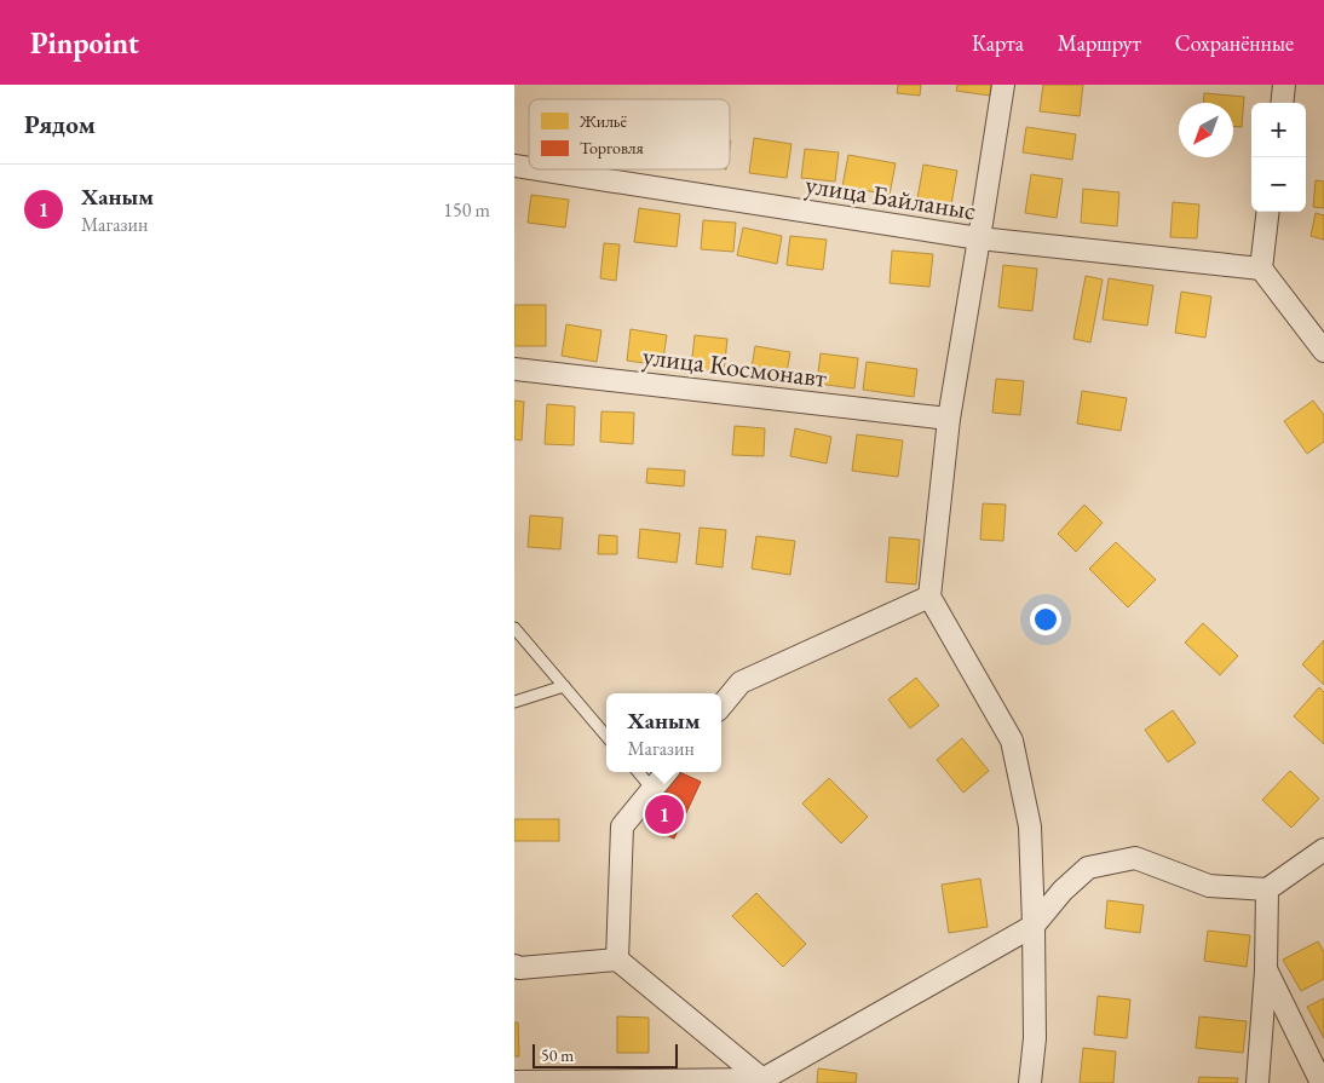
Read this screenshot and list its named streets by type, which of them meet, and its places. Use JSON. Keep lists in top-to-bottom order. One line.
{"streets":{"street":["улица Байланыс","улица Космонавт"]},"legend":["Жильё","Торговля"],"scale_bar":"50 m","north":"bottom left","page":{"header":"Pinpoint","nav":["Карта","Маршрут","Сохранённые"],"heading":"Рядом","map_buttons":["+","−"],"list":[{"mark":"1","name":"Ханым","note":"Магазин","value":"150 m"}],"popup":["Ханым","Магазин"],"pins":"1","scale":"50 m"}}
